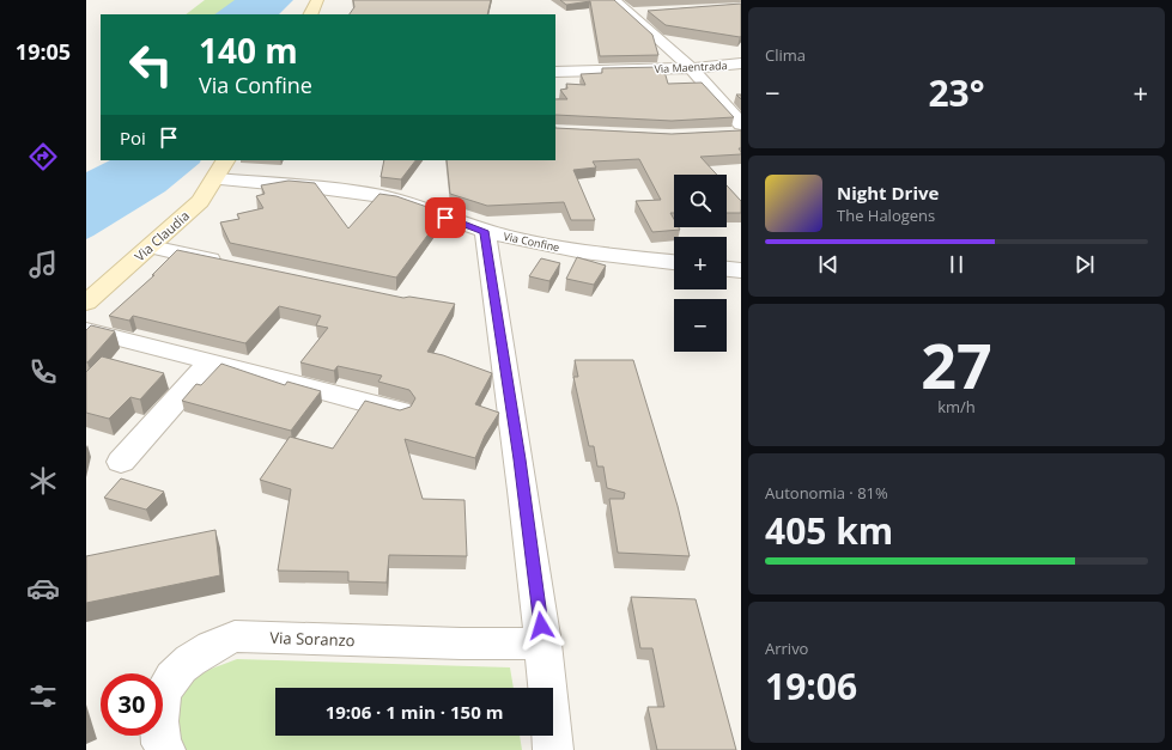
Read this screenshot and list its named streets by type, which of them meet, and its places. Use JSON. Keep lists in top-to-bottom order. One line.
{"streets":{"street":["Via Maentrada","Via Claudia","Via Confine","Via Soranzo"]},"crossings":[["Via Claudia","Via Confine"]],"page":{"tabs":"19:05","tile":["Clima",["27","km/h"],["Autonomia · 81%","405 km"],["Arrivo","19:06"]],"turn":["140 m","Via Confine"],"heat":["−","23°","+"],"then":"Poi","map_buttons":["+","−"],"song":["Night Drive","The Halogens"],"limit":"30","trip":"19:06 · 1 min · 150 m"}}
